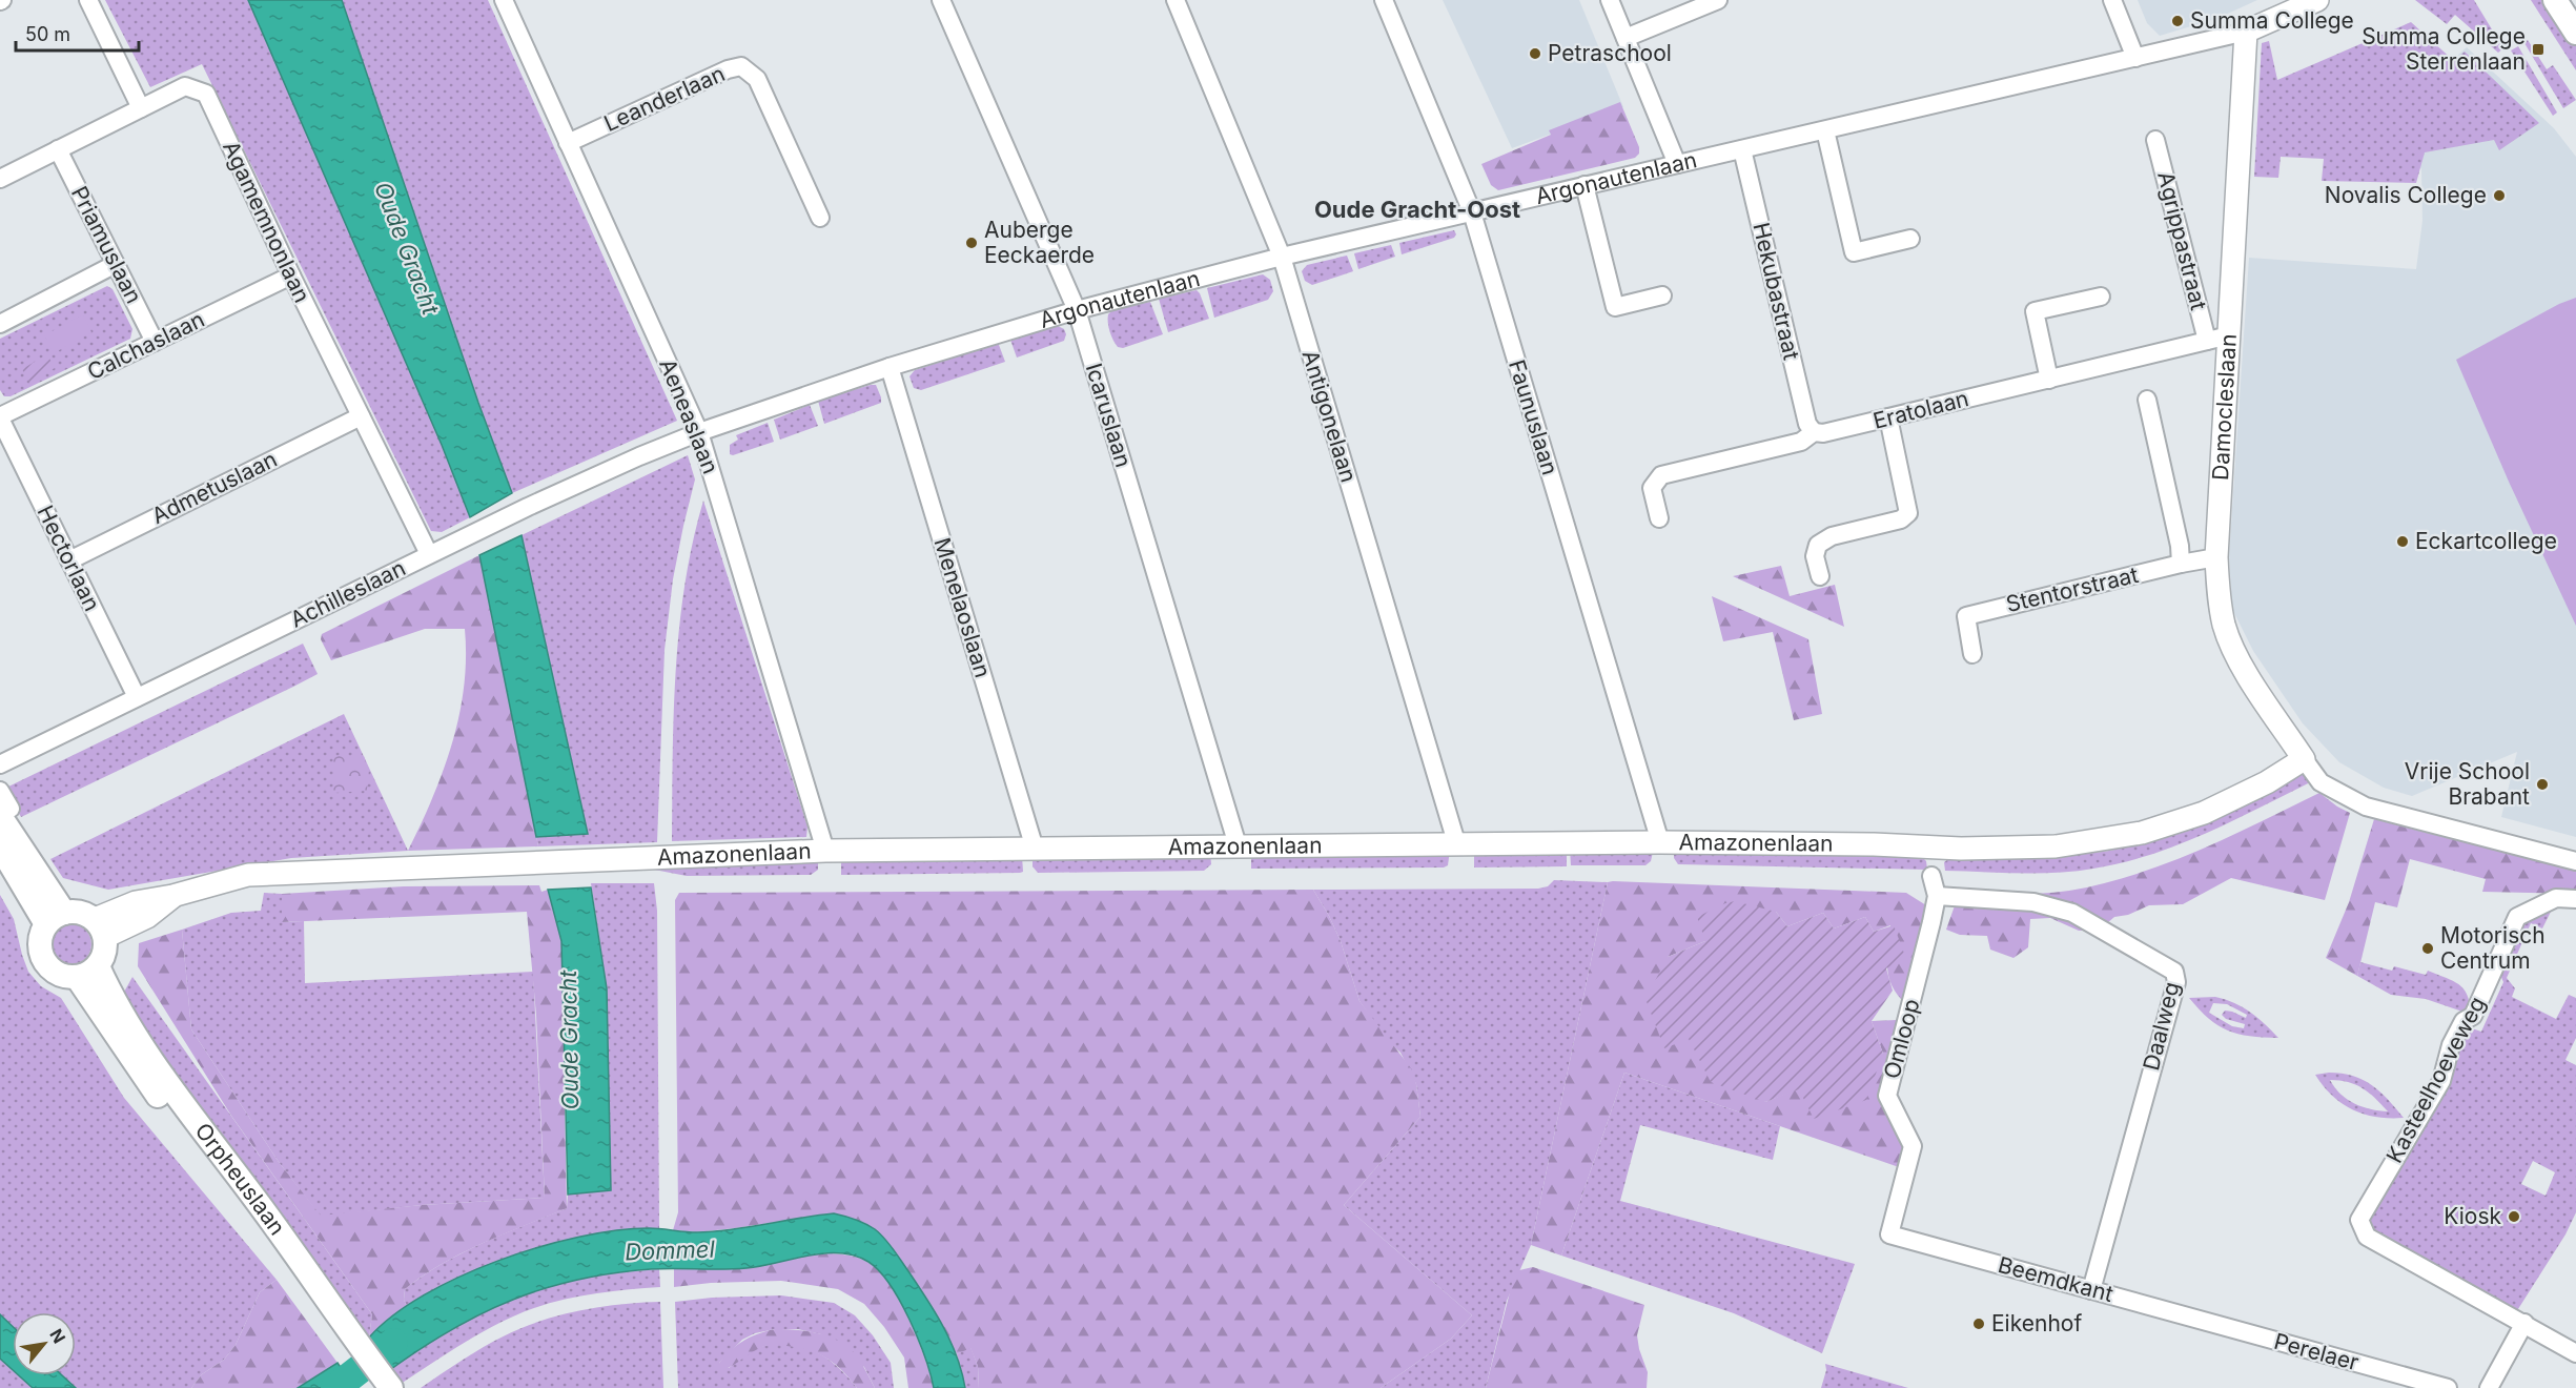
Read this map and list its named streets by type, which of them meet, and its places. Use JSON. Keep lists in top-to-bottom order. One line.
{"streets":{"main road":["Orpheuslaan"],"street":["Leanderlaan","Argonautenlaan","Agamemnonlaan","Agrippastraat","Priamuslaan","Hekubastraat","Calchaslaan","Damocleslaan","Eratolaan","Icaruslaan","Aeneaslaan","Antigonelaan","Faunuslaan","Admetuslaan","Hectorlaan","Stentorstraat","Achilleslaan","Menelaoslaan","Amazonenlaan","Daalweg","Omloop","Kasteelhoeveweg","Beemdkant","Perelaer"]},"crossings":[["Leanderlaan","Aeneaslaan"],["Argonautenlaan","Hekubastraat"],["Argonautenlaan","Damocleslaan"],["Argonautenlaan","Icaruslaan"],["Argonautenlaan","Aeneaslaan"],["Argonautenlaan","Antigonelaan"],["Argonautenlaan","Faunuslaan"],["Argonautenlaan","Achilleslaan"],["Argonautenlaan","Menelaoslaan"],["Agamemnonlaan","Priamuslaan"],["Agamemnonlaan","Calchaslaan"],["Agamemnonlaan","Admetuslaan"],["Agamemnonlaan","Achilleslaan"],["Agrippastraat","Damocleslaan"],["Agrippastraat","Eratolaan"],["Priamuslaan","Calchaslaan"],["Hekubastraat","Eratolaan"],["Calchaslaan","Hectorlaan"],["Damocleslaan","Eratolaan"],["Damocleslaan","Stentorstraat"],["Damocleslaan","Amazonenlaan"],["Icaruslaan","Amazonenlaan"],["Aeneaslaan","Achilleslaan"],["Aeneaslaan","Amazonenlaan"],["Antigonelaan","Amazonenlaan"],["Faunuslaan","Amazonenlaan"],["Admetuslaan","Hectorlaan"],["Hectorlaan","Achilleslaan"],["Menelaoslaan","Amazonenlaan"],["Amazonenlaan","Orpheuslaan"],["Daalweg","Omloop"],["Daalweg","Beemdkant"],["Omloop","Beemdkant"],["Beemdkant","Perelaer"]],"districts":["Oude Gracht-Oost"],"water":["Oude Gracht","Dommel"],"places":{"other":["Summa College","Petraschool","Novalis College","Auberge Eeckaerde","Eckartcollege","Vrije School Brabant","Motorisch Centrum","Kiosk","Eikenhof"],"transit":["Summa College Sterrenlaan"]},"scale_bar":"50 m","north":"top right"}
